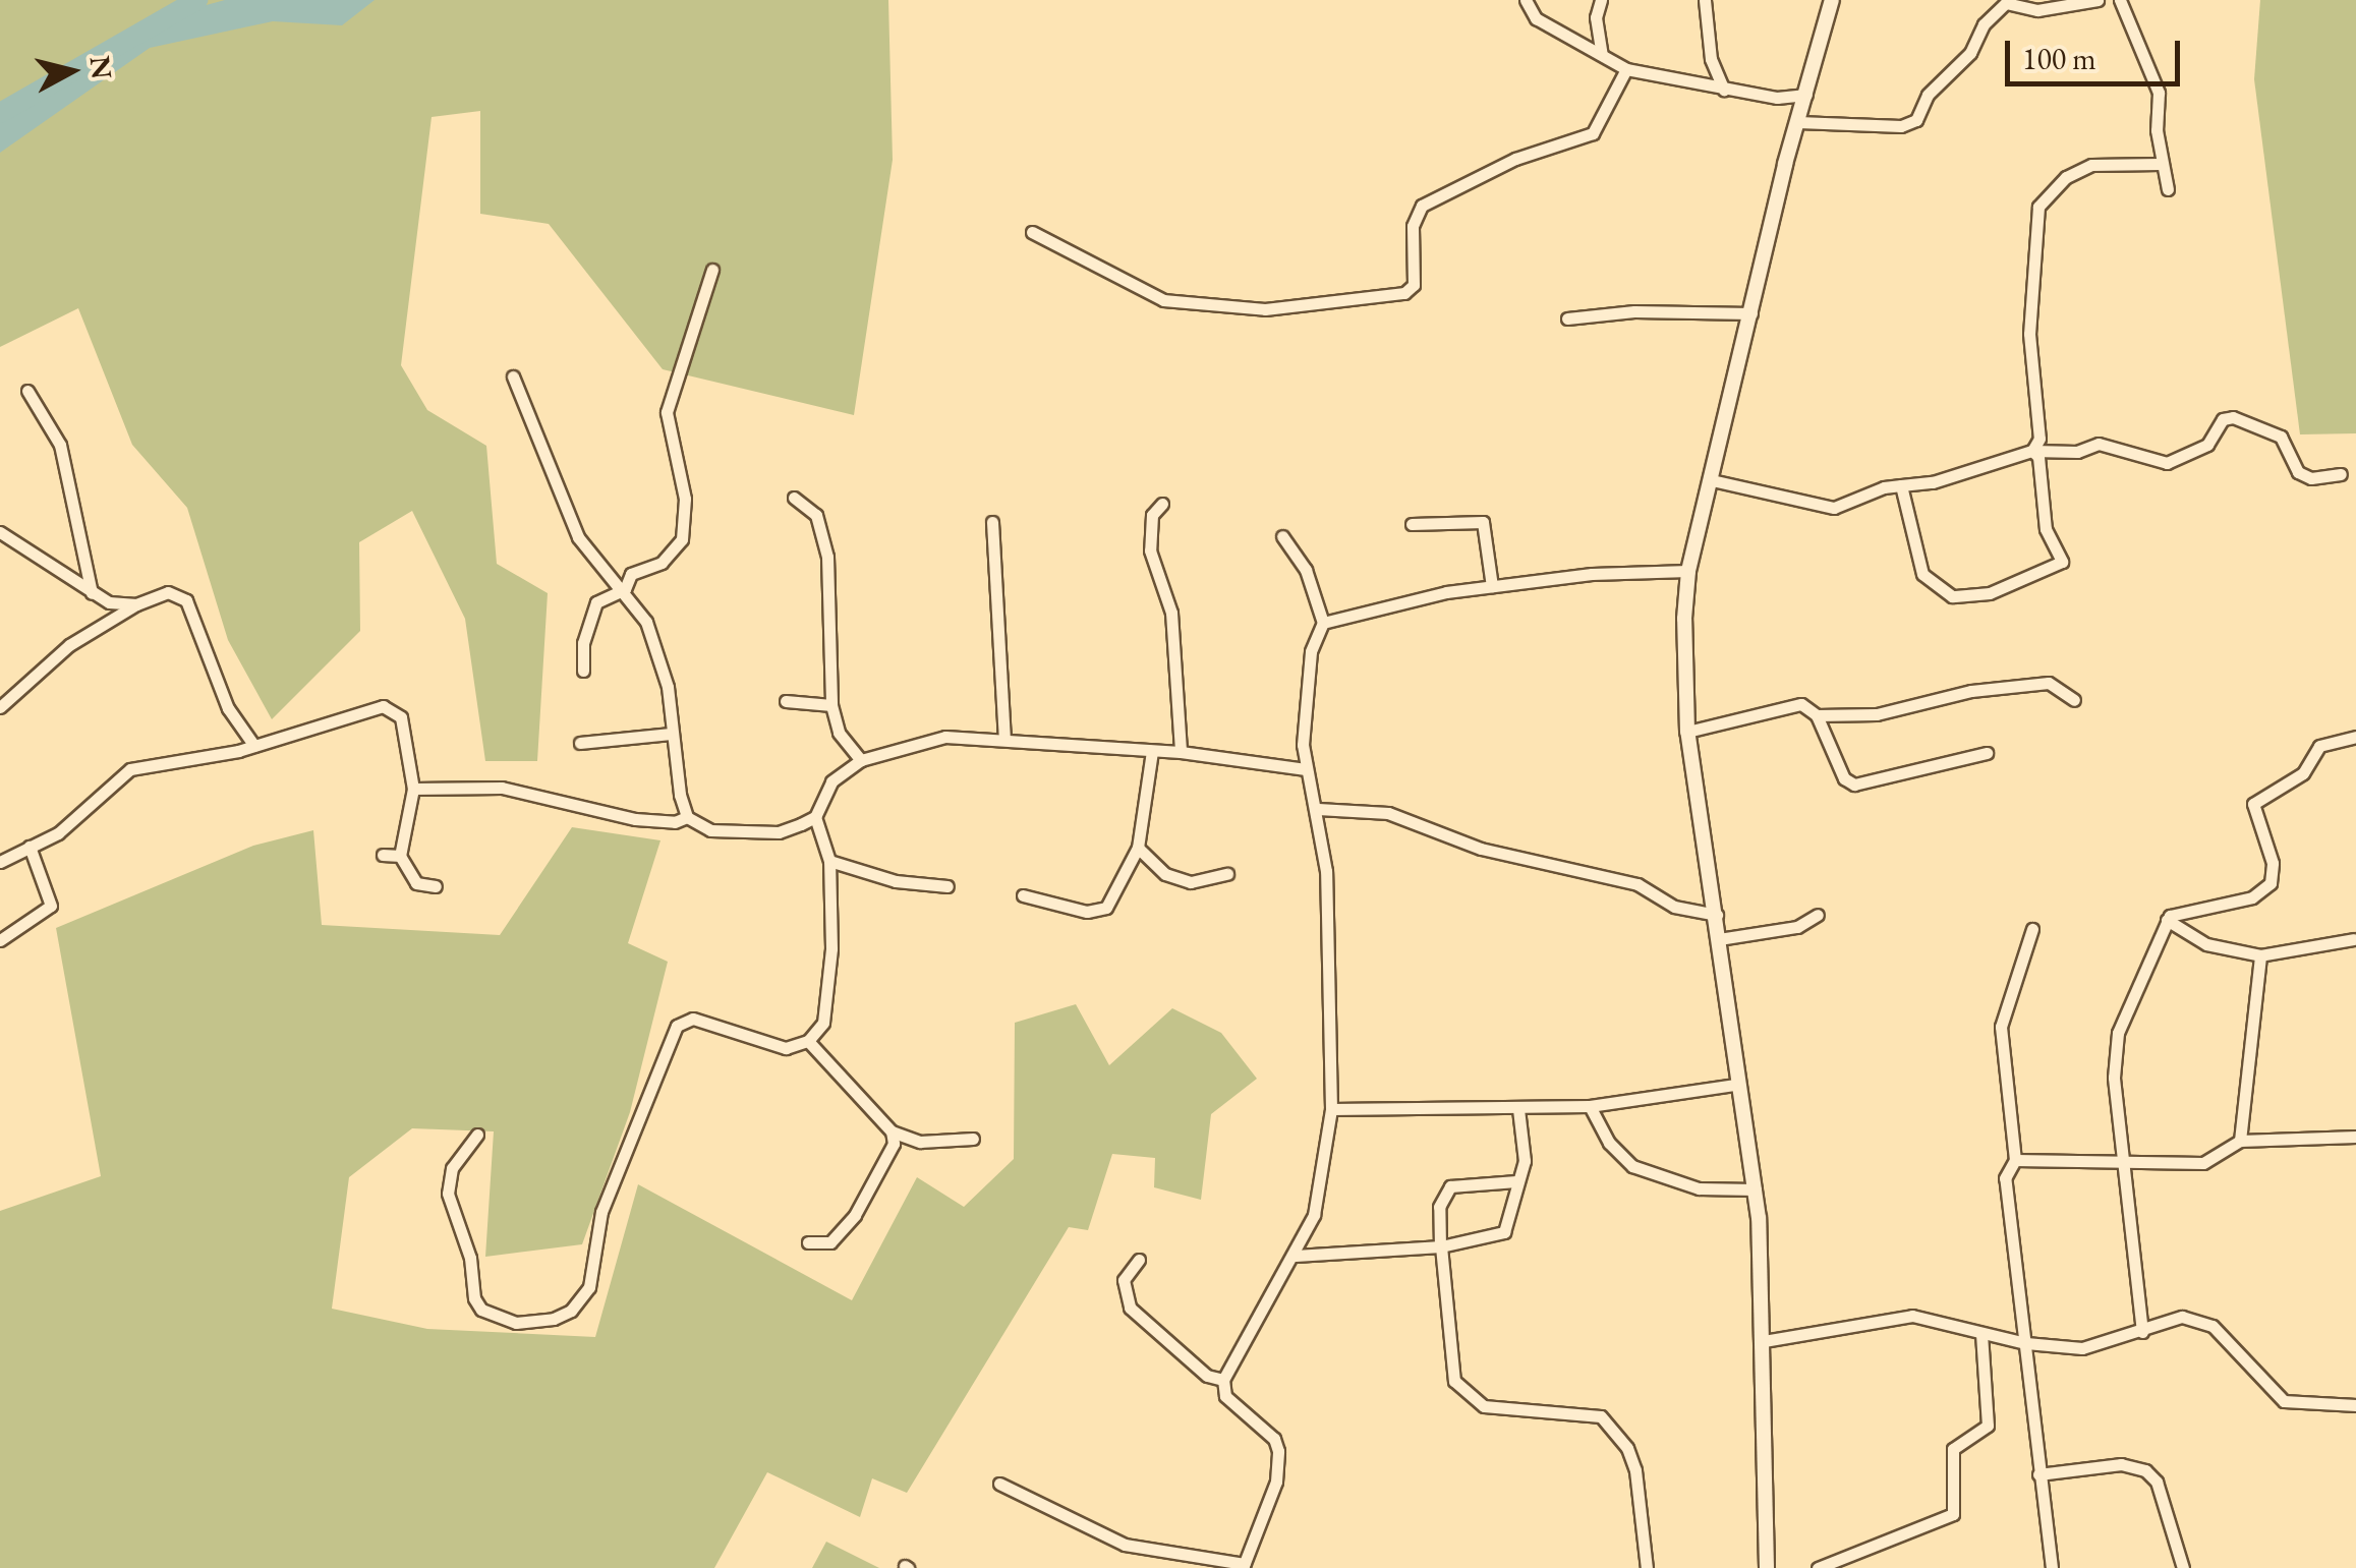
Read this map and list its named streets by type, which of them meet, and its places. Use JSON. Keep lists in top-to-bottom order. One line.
{"scale_bar":"100 m","north":"right"}
